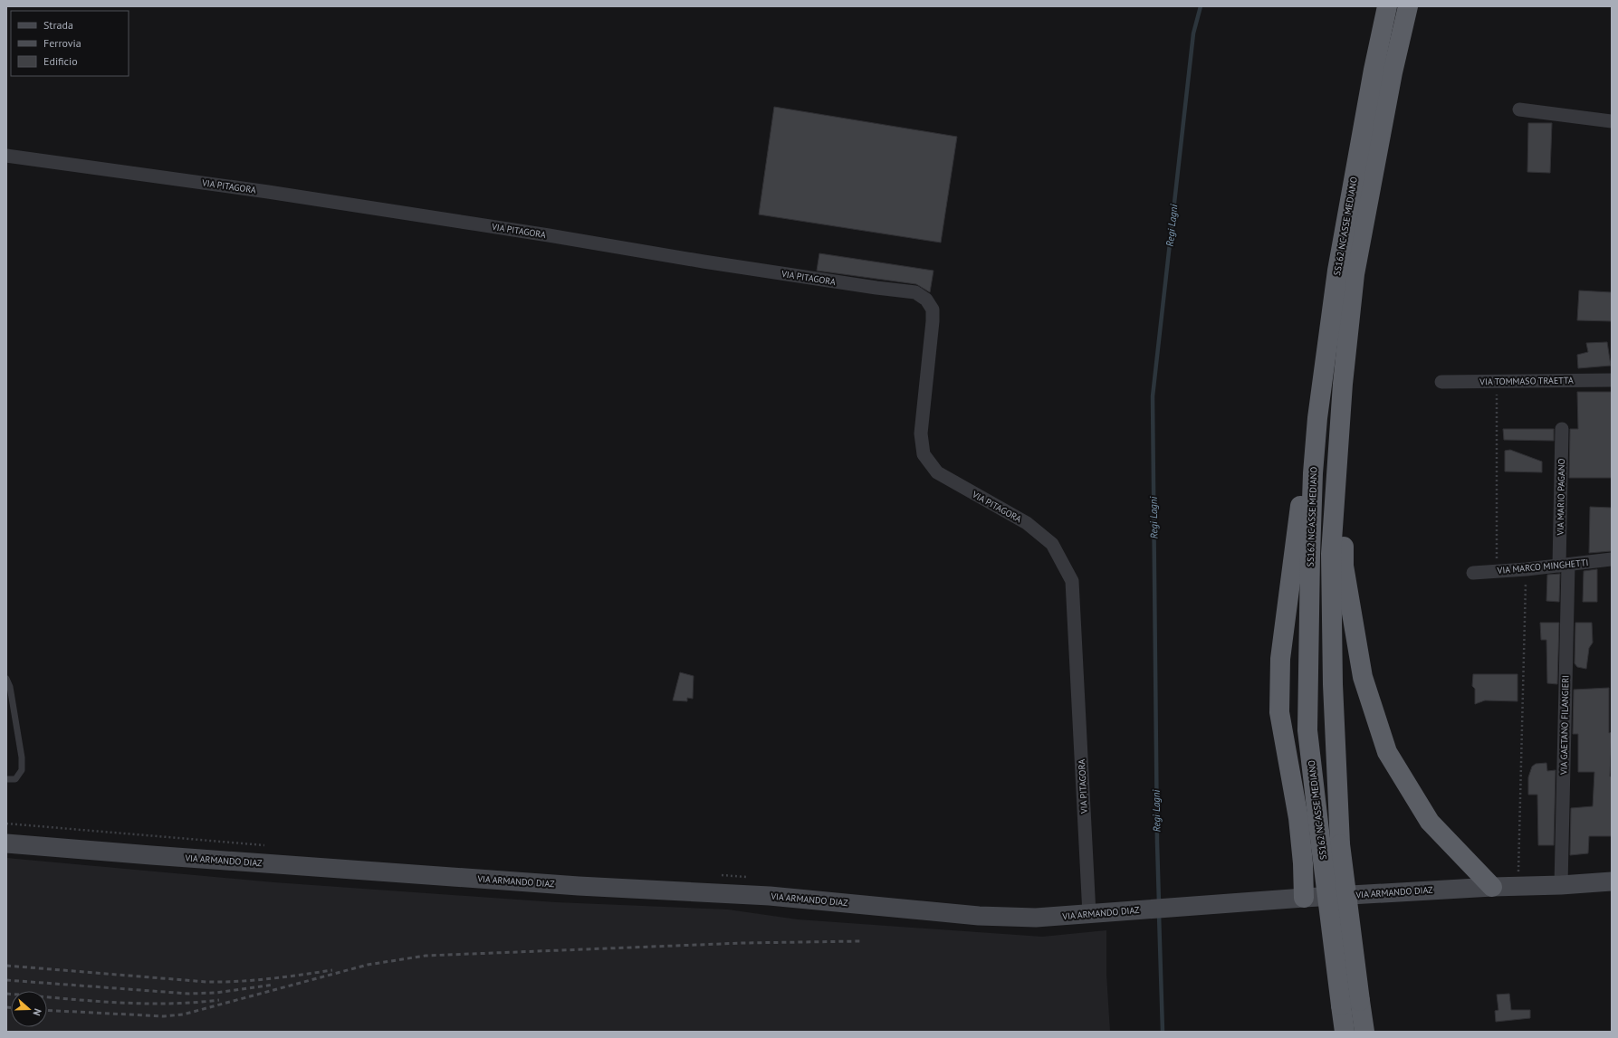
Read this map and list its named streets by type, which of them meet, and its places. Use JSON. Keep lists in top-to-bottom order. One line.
{"streets":{"highway":["SS162 NC ASSE MEDIANO"],"main road":["VIA ARMANDO DIAZ"],"street":["VIA PITAGORA","VIA TOMMASO TRAETTA","VIA MARIO PAGANO","VIA MARCO MINGHETTI","VIA GAETANO FILANGIERI"]},"crossings":[["VIA PITAGORA","VIA ARMANDO DIAZ"],["VIA MARIO PAGANO","VIA MARCO MINGHETTI"],["VIA MARIO PAGANO","VIA GAETANO FILANGIERI"],["VIA MARCO MINGHETTI","VIA GAETANO FILANGIERI"],["VIA GAETANO FILANGIERI","VIA ARMANDO DIAZ"]],"water":["Regi Lagni"],"legend":["Strada","Ferrovia","Edificio"],"north":"right"}
